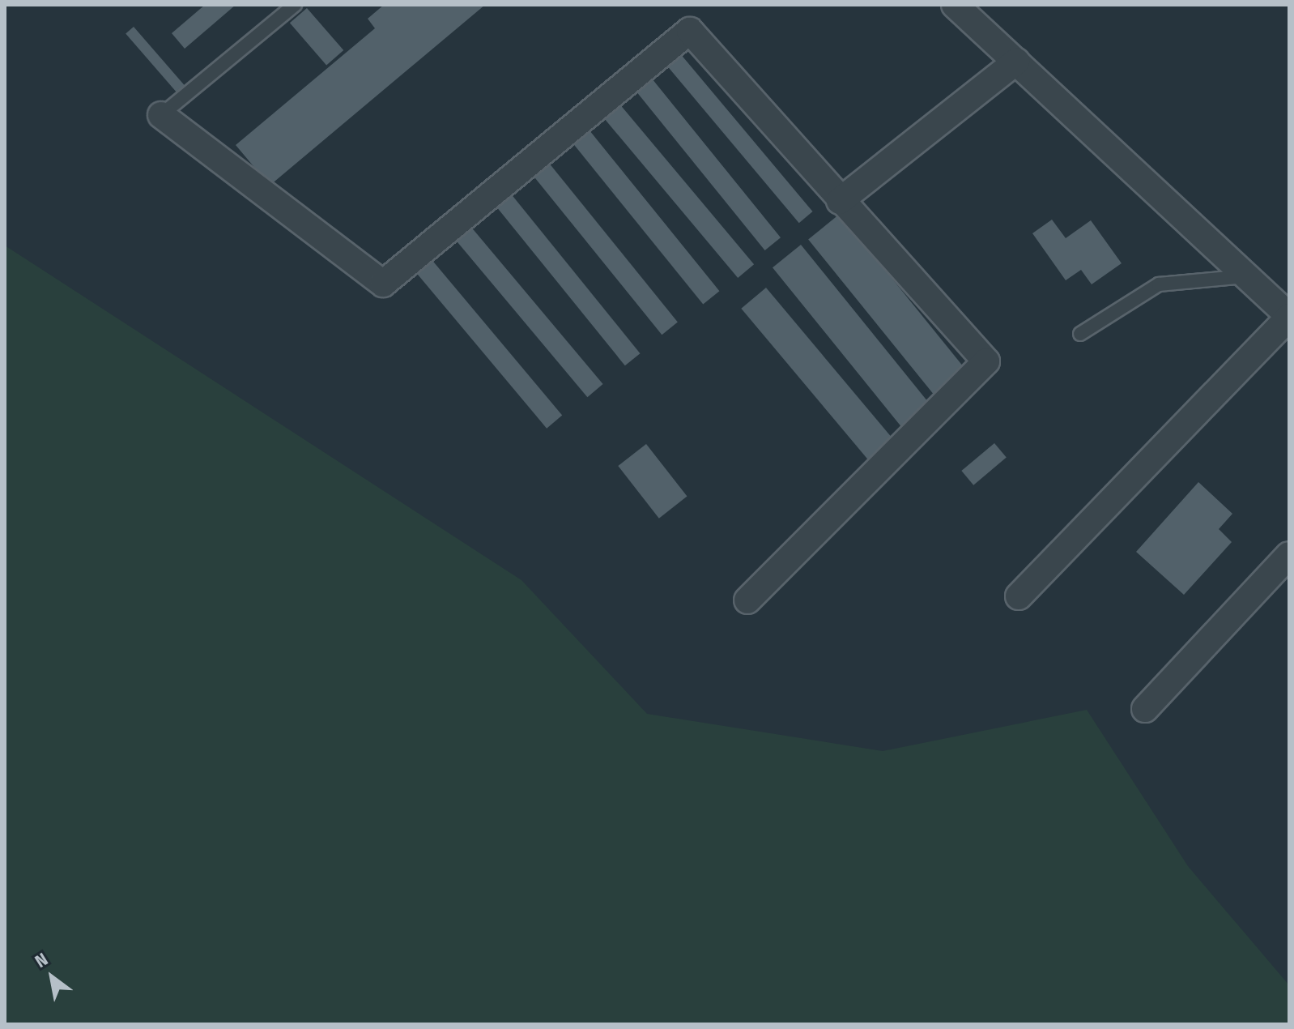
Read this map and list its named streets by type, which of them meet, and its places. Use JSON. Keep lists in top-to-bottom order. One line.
{"north":"top left"}
